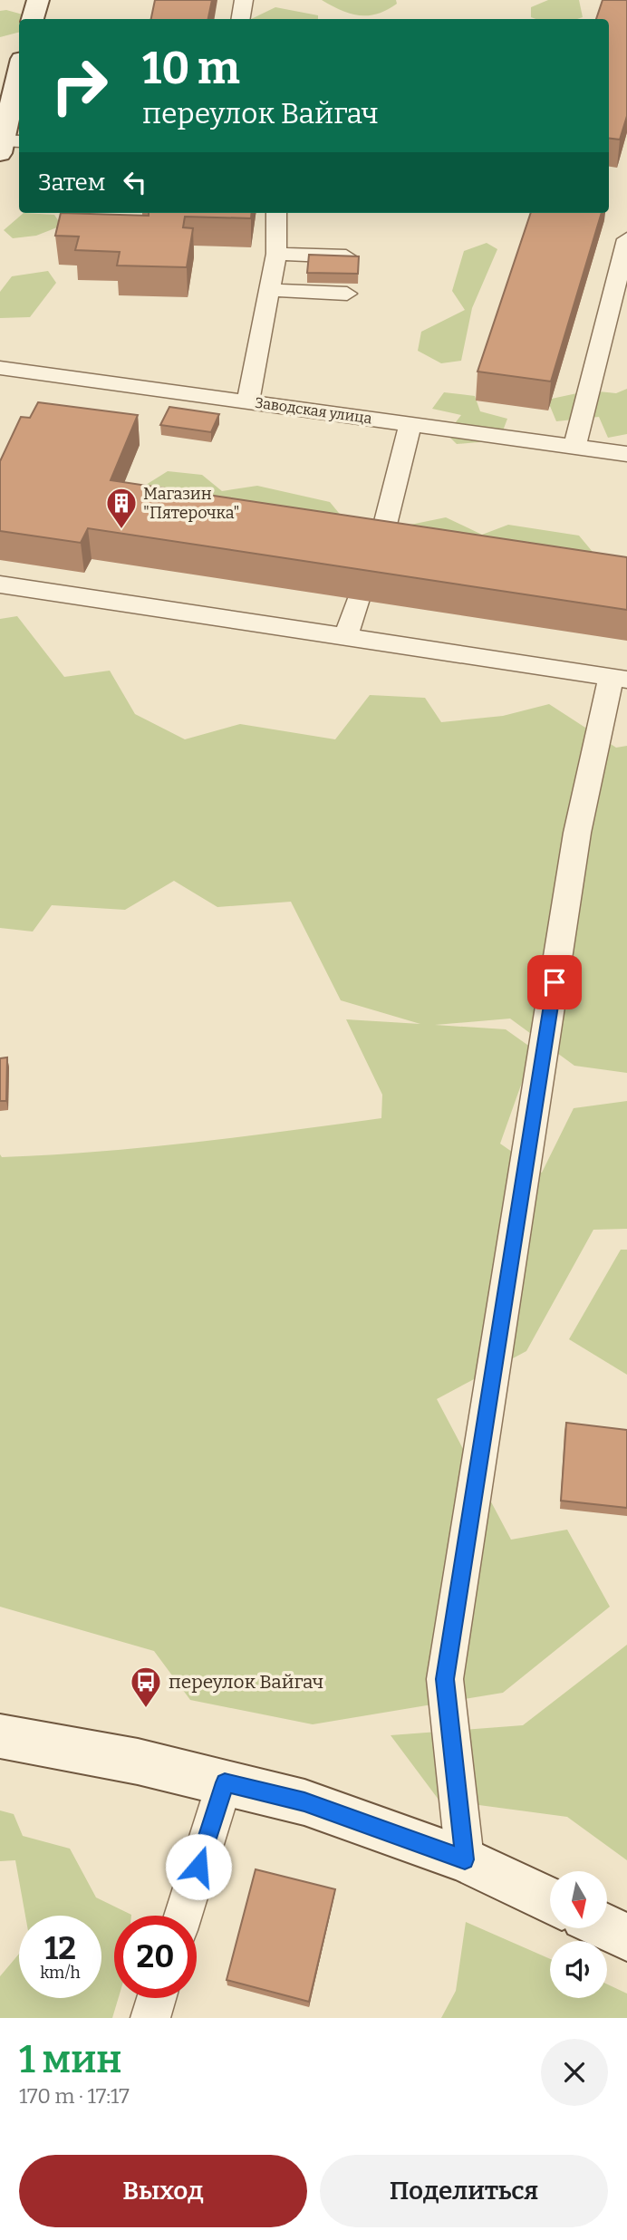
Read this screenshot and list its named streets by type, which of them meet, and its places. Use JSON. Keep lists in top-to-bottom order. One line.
{"streets":{"lane":["Заводская улица"]},"places":{"building":["Магазин \"Пятерочка\""],"bus stop":["переулок Вайгач"]},"north":"bottom","page":{"turn":["10 m","переулок Вайгач"],"then":"Затем","speed":"12 km/h","limit":"20","heading":["1 мин","170 m · 17:17"],"buttons":["Выход","Поделиться"]}}
